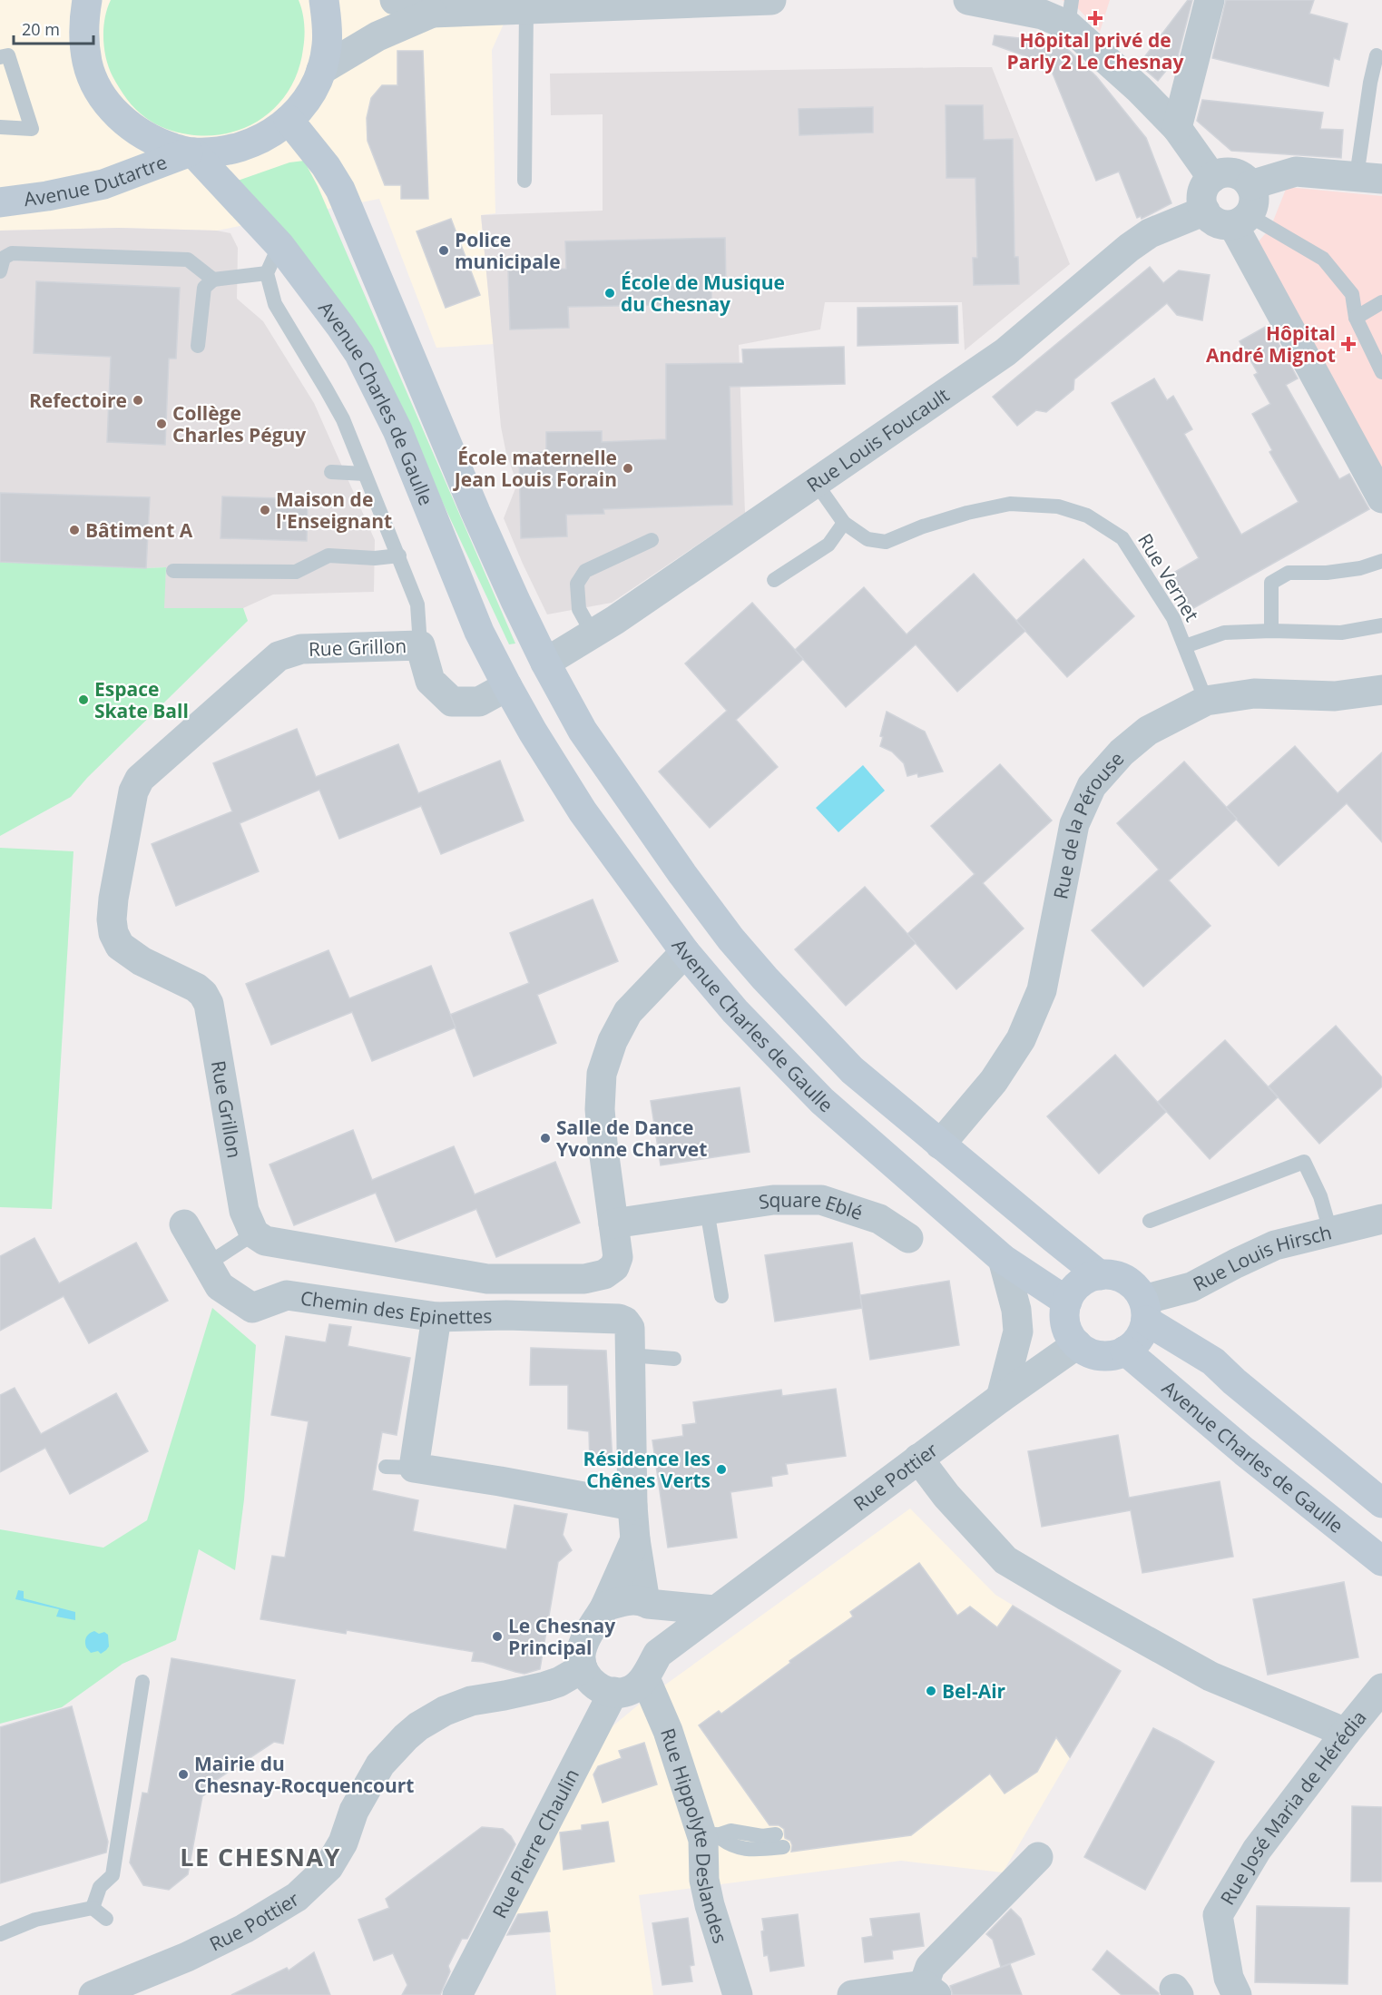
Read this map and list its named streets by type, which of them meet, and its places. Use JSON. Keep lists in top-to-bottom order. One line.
{"streets":{"main road":["Avenue Dutartre","Avenue Charles de Gaulle"],"street":["Rue Louis Foucault","Rue Grillon","Rue de la Pérouse","Square Eblé","Rue Louis Hirsch","Chemin des Epinettes","Rue Pottier","Rue José Maria de Hérédia","Rue Hippolyte Deslandes","Rue Pierre Chaulin"],"lane":["Rue Vernet"]},"crossings":[["Avenue Dutartre","Avenue Charles de Gaulle"],["Avenue Charles de Gaulle","Rue Louis Foucault"],["Avenue Charles de Gaulle","Rue Grillon"],["Avenue Charles de Gaulle","Rue de la Pérouse"],["Avenue Charles de Gaulle","Rue Louis Hirsch"],["Avenue Charles de Gaulle","Rue Pottier"],["Rue Louis Foucault","Rue Vernet"],["Rue Vernet","Rue de la Pérouse"],["Rue Louis Hirsch","Rue Pottier"],["Rue Pottier","Rue Hippolyte Deslandes"],["Rue Pottier","Rue Pierre Chaulin"],["Rue Hippolyte Deslandes","Rue Pierre Chaulin"]],"districts":["LE CHESNAY"],"places":{"health":["Hôpital privé de Parly 2 Le Chesnay","Hôpital André Mignot"],"other":["Police municipale","École de Musique du Chesnay","Refectoire","Collège Charles Péguy","École maternelle Jean Louis Forain","Maison de l'Enseignant","Bâtiment A","Espace Skate Ball","Salle de Dance Yvonne Charvet","Résidence les Chênes Verts","Le Chesnay Principal","Bel-Air","Mairie du Chesnay-Rocquencourt"]},"scale_bar":"20 m"}
